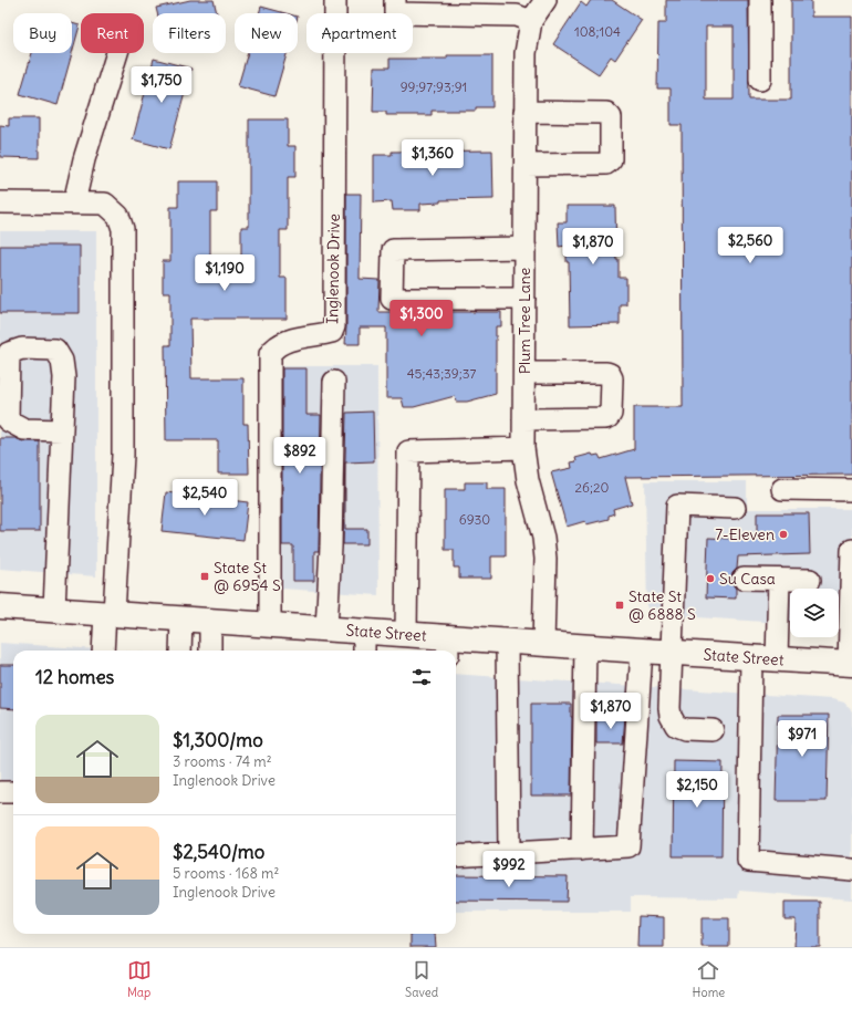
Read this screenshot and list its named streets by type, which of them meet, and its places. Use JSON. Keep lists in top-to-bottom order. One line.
{"streets":{"main road":["State Street"],"street":["Inglenook Drive","Plum Tree Lane"]},"crossings":[["Inglenook Drive","State Street"],["Plum Tree Lane","State Street"]],"places":{"other":["7-Eleven","Su Casa"],"transit":["State St @ 6954 S","State St @ 6888 S"]},"house_numbers":["108;104","99;97;93;91","45;43;39;37","26;20","6930"],"page":{"chip":["Buy","Rent","Filters","New","Apartment"],"price":["$1,750","$1,360","$2,560","$1,870","$1,190","$1,300","$892","$2,540","$1,870","$971","$2,150","$992"],"heading":"12 homes","list":[{"name":"$1,300/mo","note":"3 rooms · 74 m² · Inglenook Drive"},{"name":"$2,540/mo","note":"5 rooms · 168 m² · Inglenook Drive"}],"tabs":["Map","Saved","Home"]}}
